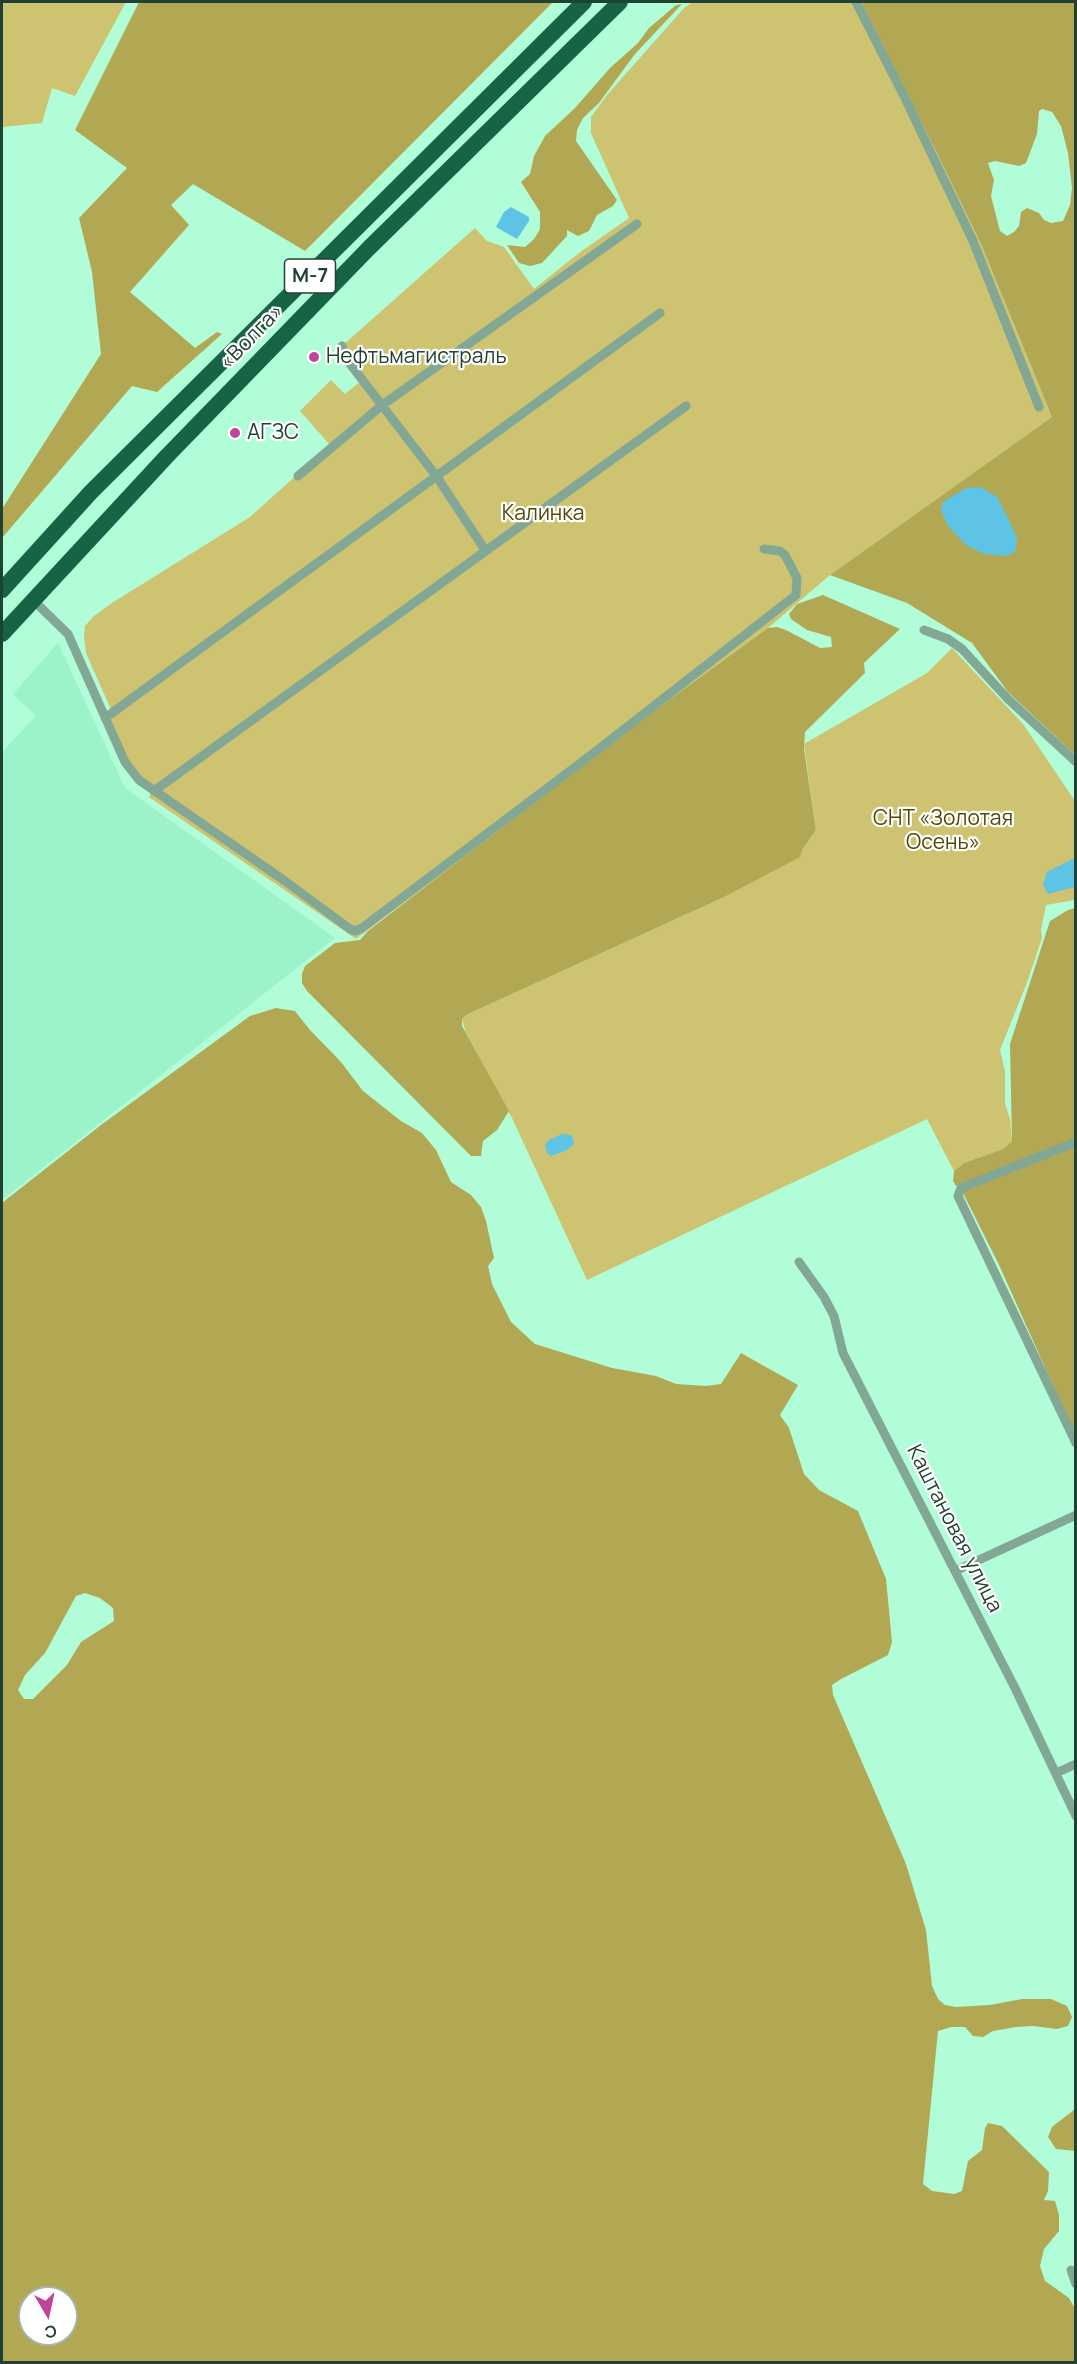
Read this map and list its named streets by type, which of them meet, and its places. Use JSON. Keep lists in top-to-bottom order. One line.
{"streets":{"highway":["М-7","«Волга»"],"street":["Каштановая улица"]},"parks":["Калинка","СНТ «Золотая Осень»"],"places":["Нефтьмагистраль","АГЗС"],"north":"bottom"}
